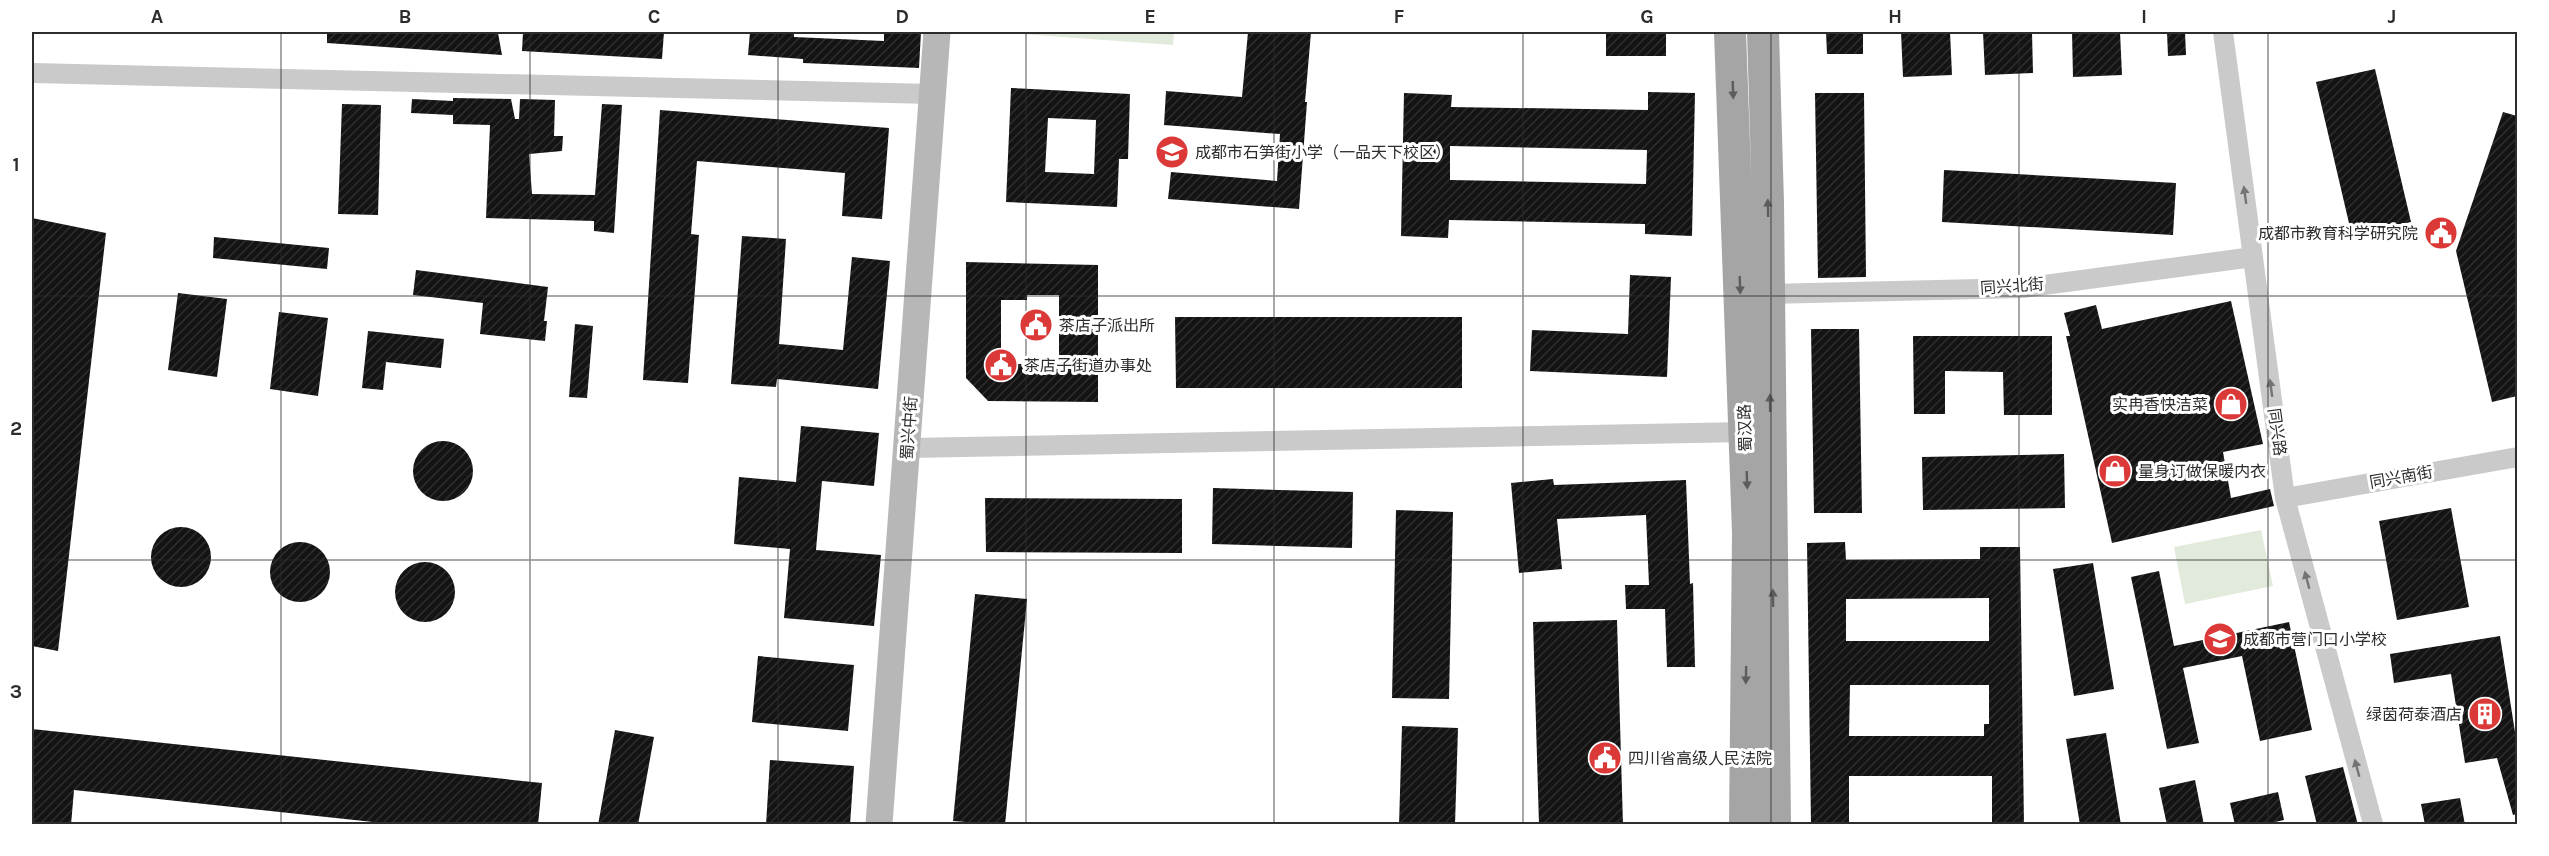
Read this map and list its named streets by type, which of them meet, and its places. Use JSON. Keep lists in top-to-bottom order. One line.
{"streets":{"main road":["蜀汉路"],"street":["同兴北街","蜀兴中街","同兴路","同兴南街"]},"crossings":[["同兴北街","蜀汉路"],["同兴北街","同兴路"],["同兴路","同兴南街"]],"one_way":["同兴路"],"places":{"school or university":["成都市石笋街小学（一品天下校区）","成都市营门口小学校"],"public building":["成都市教育科学研究院","茶店子派出所","茶店子街道办事处","四川省高级人民法院"],"shop":["实冉香快洁菜","量身订做保暖内衣"],"building":["绿茵荷泰酒店"]},"grid":{"columns":["A","B","C","D","E","F","G","H","I","J"],"rows":["1","2","3"]}}
